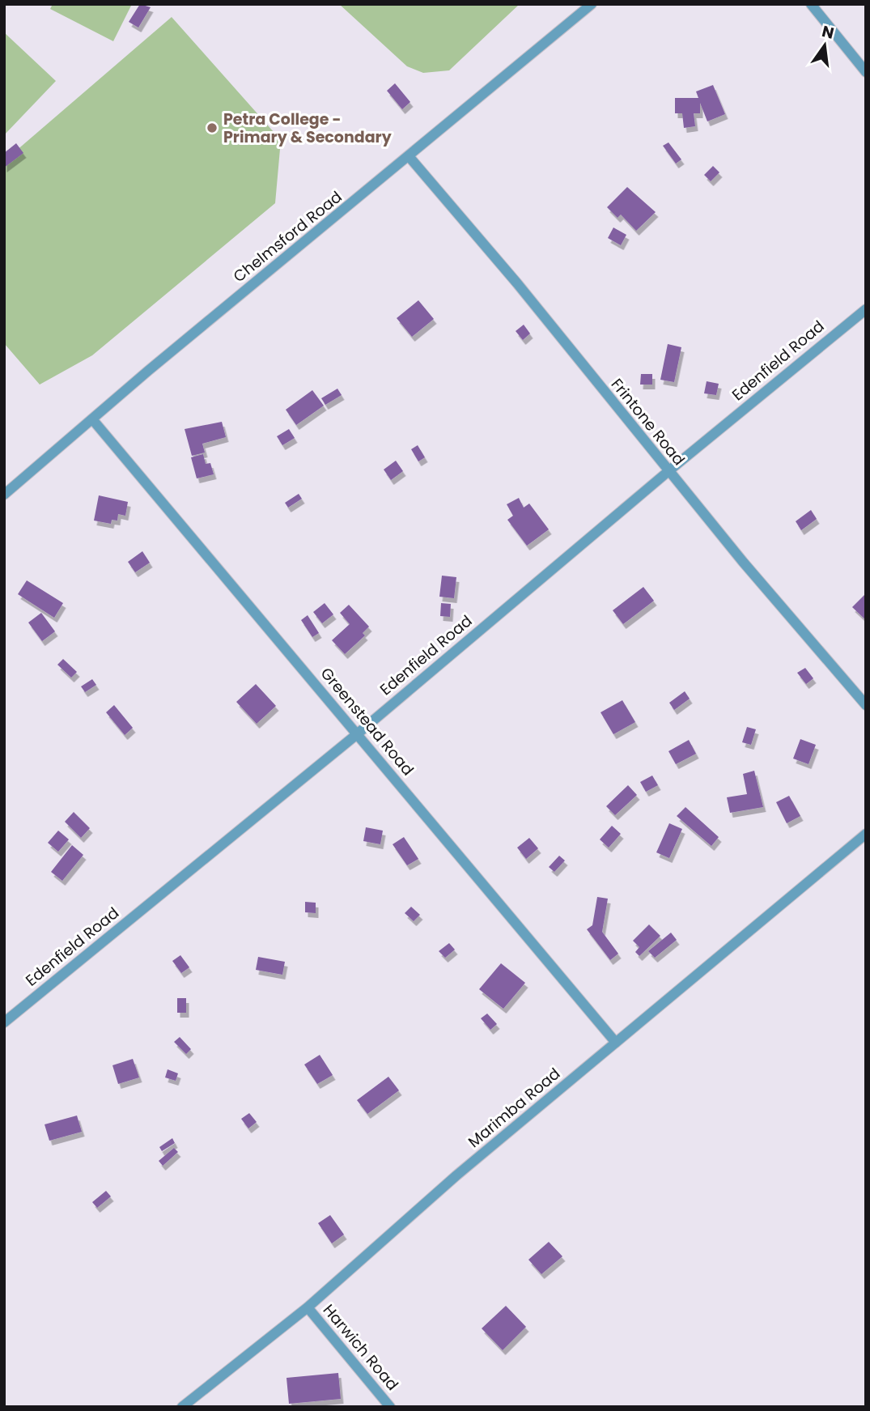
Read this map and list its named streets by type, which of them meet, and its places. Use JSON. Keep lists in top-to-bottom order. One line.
{"streets":{"street":["Chelmsford Road","Edenfield Road","Frintone Road","Greenstead Road","Marimba Road","Harwich Road"]},"crossings":[["Chelmsford Road","Frintone Road"],["Chelmsford Road","Greenstead Road"],["Edenfield Road","Frintone Road"],["Edenfield Road","Greenstead Road"],["Greenstead Road","Marimba Road"],["Marimba Road","Harwich Road"]],"places":["Petra College - Primary & Secondary"],"north":"top"}
